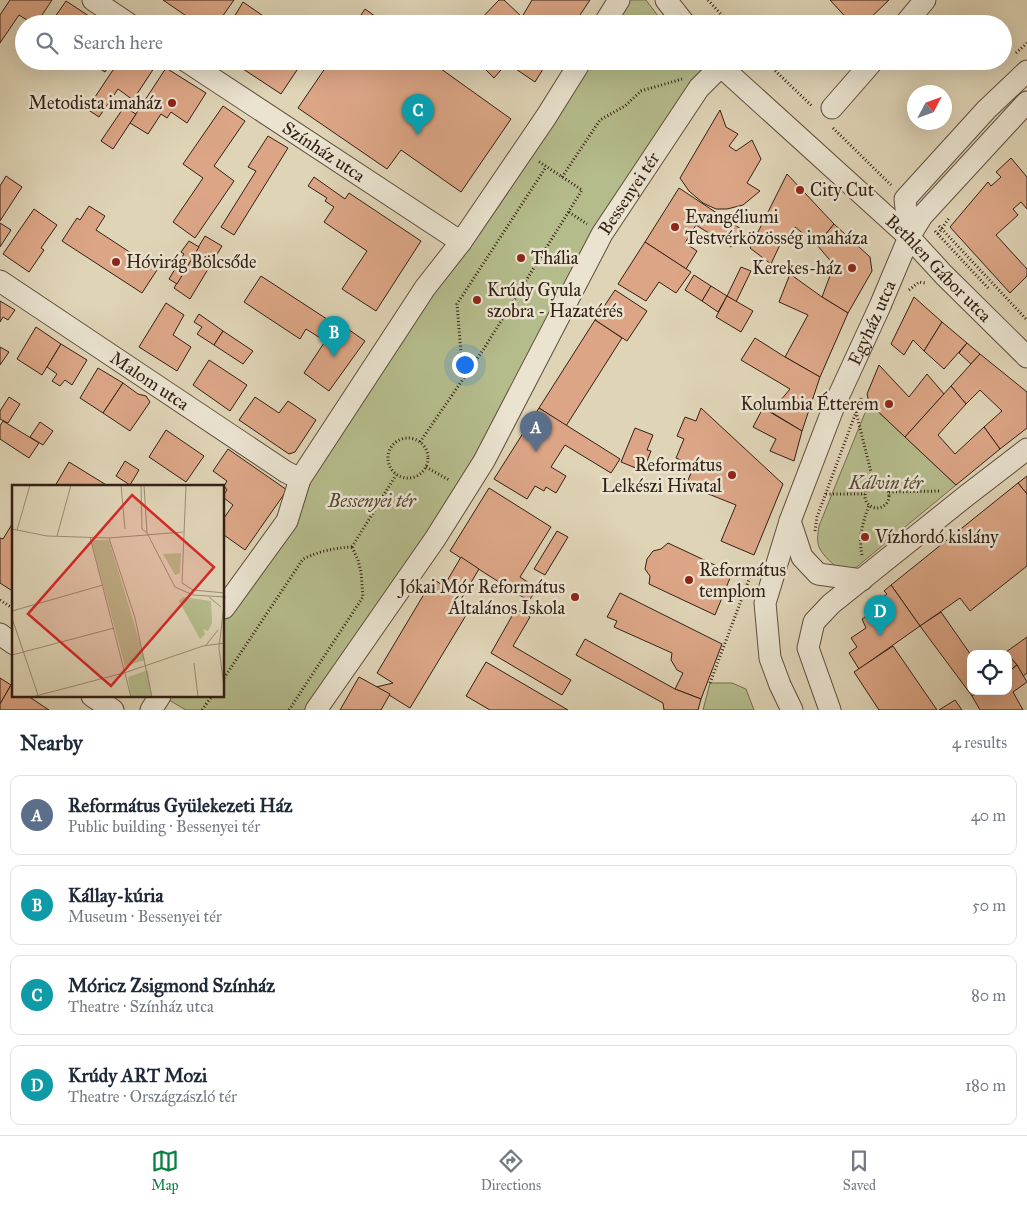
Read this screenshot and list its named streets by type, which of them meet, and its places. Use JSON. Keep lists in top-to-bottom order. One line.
{"streets":{"street":["Színház utca","Bessenyei tér","Bethlen Gábor utca","Egyház utca","Malom utca"]},"crossings":[["Bethlen Gábor utca","Egyház utca"]],"parks":["Kálvin tér","Bessenyei tér"],"places":["Metodista imaház","City Cut","Evangéliumi Testvérközösség imaháza","Thália","Hóvirág Bölcsőde","Kerekes-ház","Krúdy Gyula szobra - Hazatérés","Kolumbia Étterem","Református Lelkészi Hivatal","Vízhordó kislány","Református templom","Jókai Mór Református Általános Iskola"],"north":"top right","page":{"search":"Search here","pins":["C","B","A","D"],"heading":["Nearby","4 results"],"list":[{"mark":"A","name":"Református Gyülekezeti Ház","note":"Public building · Bessenyei tér","value":"40 m"},{"mark":"B","name":"Kállay-kúria","note":"Museum · Bessenyei tér","value":"50 m"},{"mark":"C","name":"Móricz Zsigmond Színház","note":"Theatre · Színház utca","value":"80 m"},{"mark":"D","name":"Krúdy ART Mozi","note":"Theatre · Országzászló tér","value":"180 m"}],"nav":["Map","Directions","Saved"]}}
